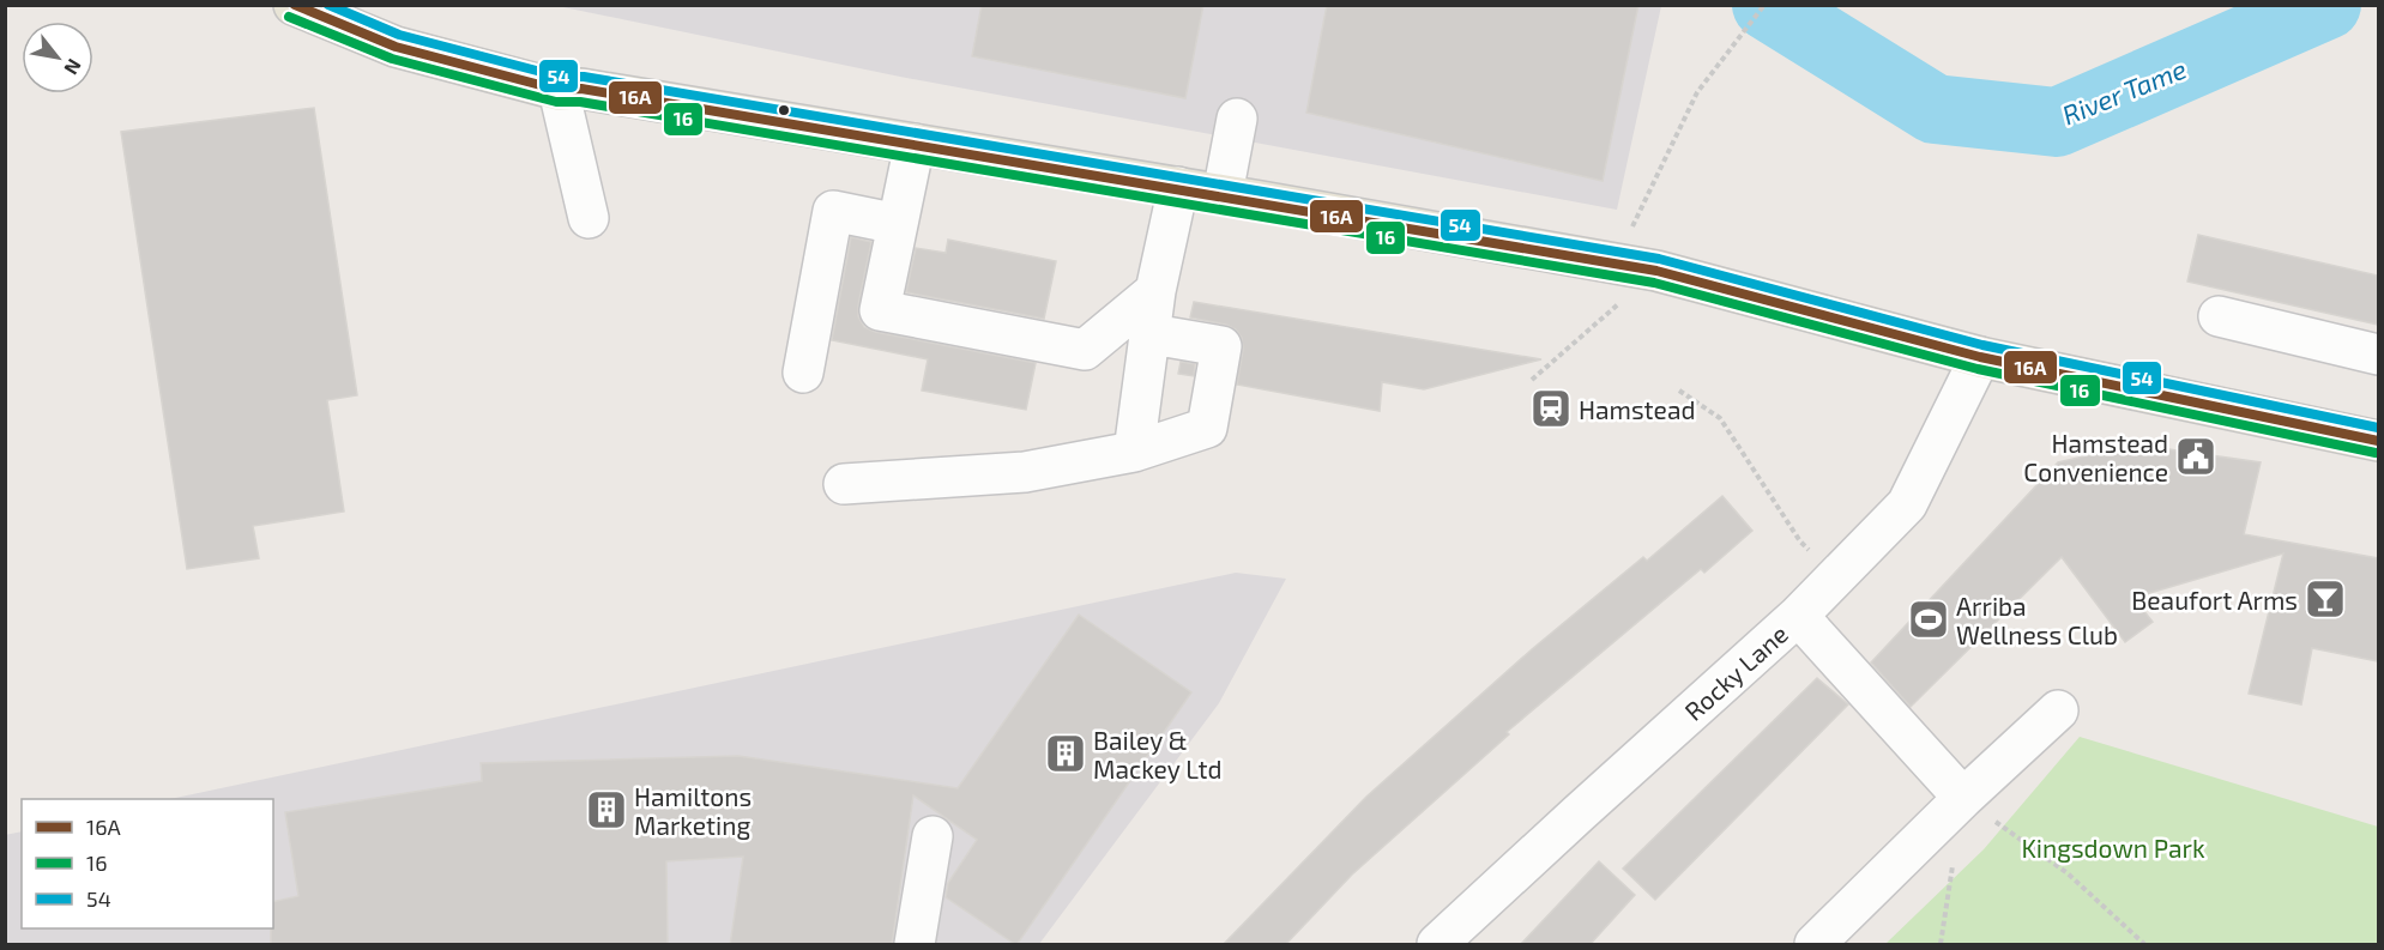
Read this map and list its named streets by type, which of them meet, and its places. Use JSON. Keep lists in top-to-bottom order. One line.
{"streets":{"street":["Rocky Lane"]},"water":["River Tame"],"parks":["Kingsdown Park"],"places":{"station":["Hamstead"],"public building":["Hamstead Convenience"],"bar":["Beaufort Arms"],"sports":["Arriba Wellness Club"],"building":["Bailey & Mackey Ltd","Hamiltons Marketing"]},"lines":["transit line 16A","transit line 54","transit line 16"],"legend":["16A","16","54"],"north":"bottom right"}
